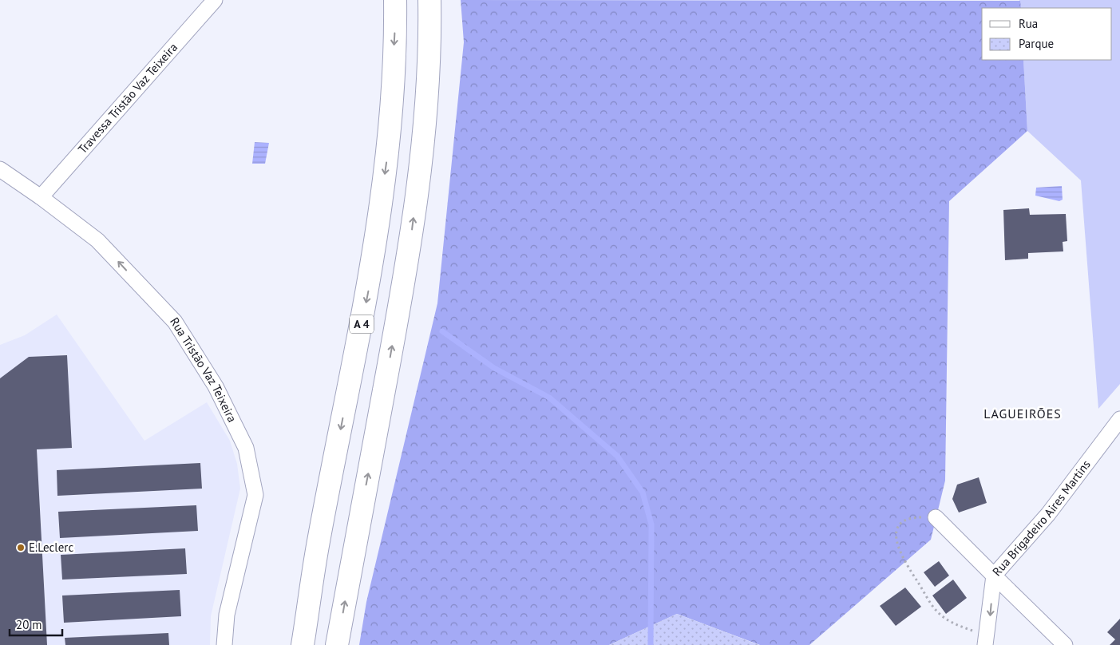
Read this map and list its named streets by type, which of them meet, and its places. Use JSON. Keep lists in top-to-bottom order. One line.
{"streets":{"highway":["A 4"],"street":["Travessa Tristão Vaz Teixeira","Rua Tristão Vaz Teixeira","Rua Brigadeiro Aires Martins"]},"crossings":[["Travessa Tristão Vaz Teixeira","Rua Tristão Vaz Teixeira"]],"one_way":["Rua Tristão Vaz Teixeira"],"districts":["LAGUEIRÕES"],"places":["E.Leclerc"],"legend":["Rua","Parque"],"scale_bar":"20 m"}
